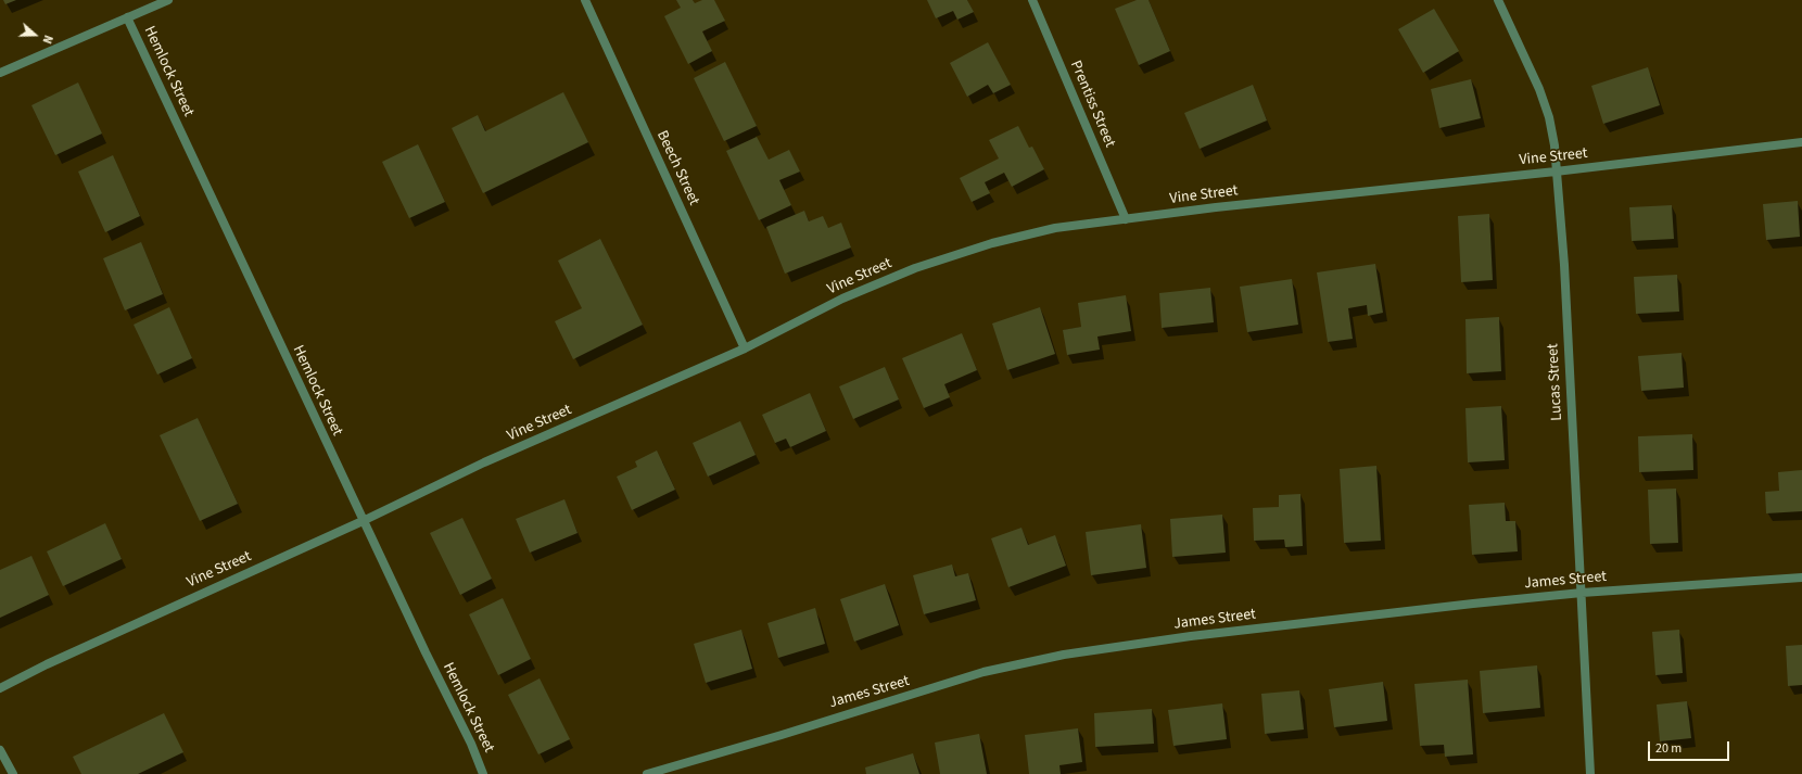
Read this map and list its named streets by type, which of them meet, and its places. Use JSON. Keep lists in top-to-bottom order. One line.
{"streets":{"street":["Hemlock Street","Prentiss Street","Vine Street","Beech Street","Lucas Street","James Street"]},"crossings":[["Hemlock Street","Vine Street"],["Prentiss Street","Vine Street"],["Vine Street","Beech Street"],["Vine Street","Lucas Street"],["Lucas Street","James Street"]],"scale_bar":"20 m","north":"right"}
